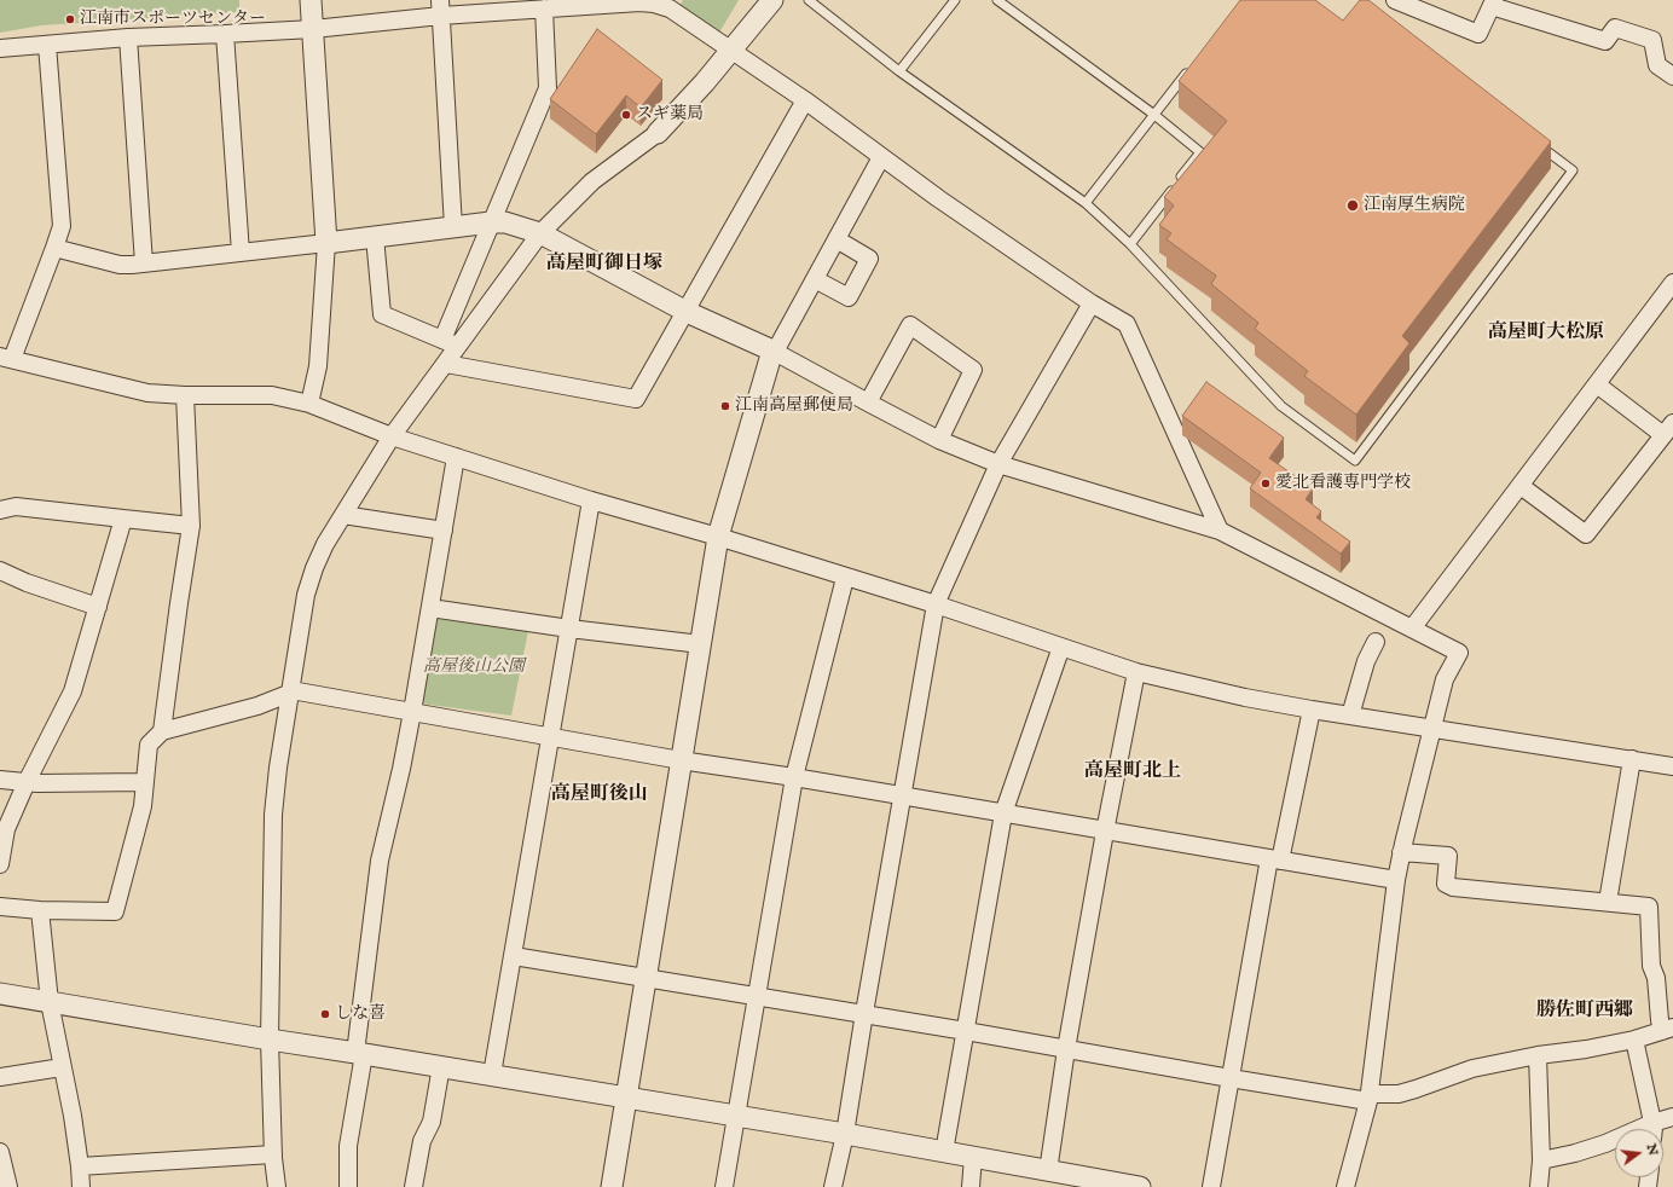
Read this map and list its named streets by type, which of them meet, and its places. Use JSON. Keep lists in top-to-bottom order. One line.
{"districts":["高屋町御日塚","高屋町大松原","高屋町北上","高屋町後山","勝佐町西郷"],"parks":["高屋後山公園"],"places":["江南市スポーツセンター","スギ薬局","江南厚生病院","江南高屋郵便局","愛北看護専門学校","しな喜"],"north":"right"}
